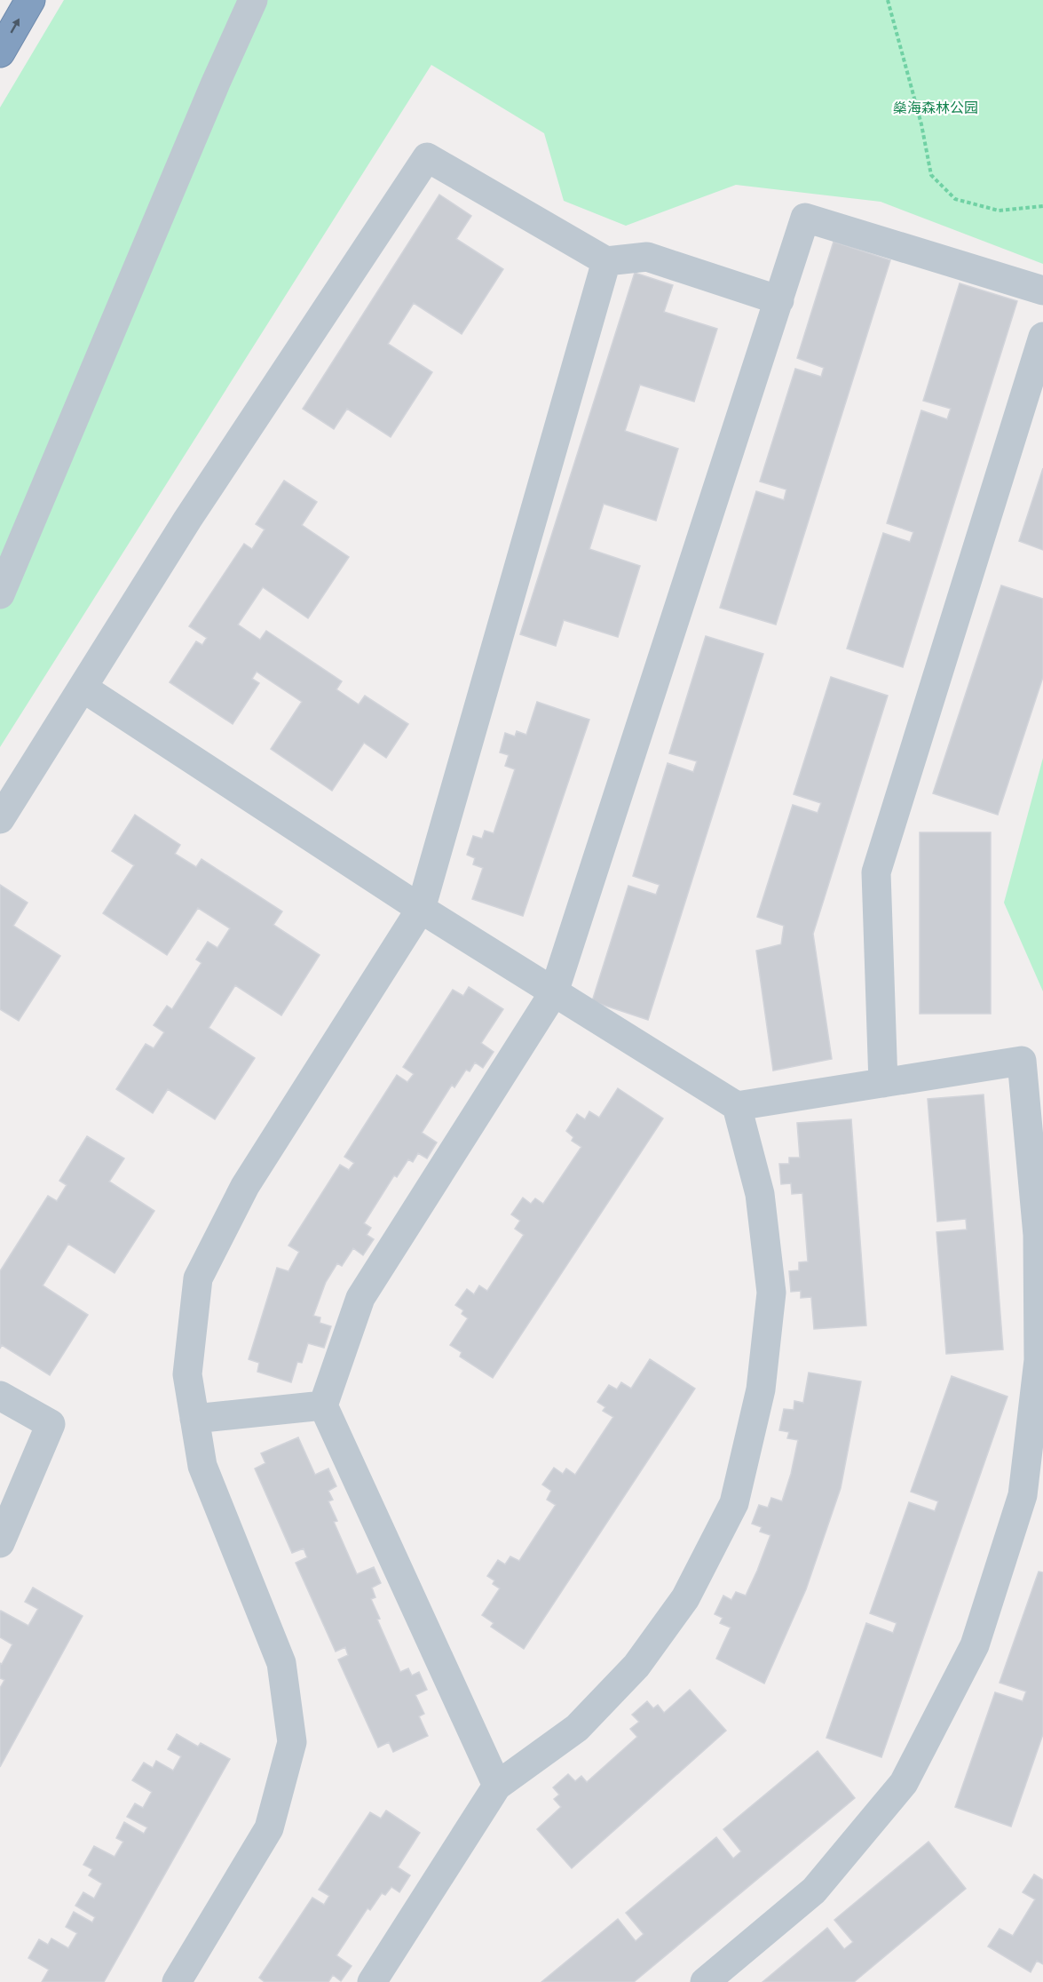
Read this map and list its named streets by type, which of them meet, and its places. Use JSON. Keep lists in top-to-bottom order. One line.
{"parks":["燊海森林公园"]}
